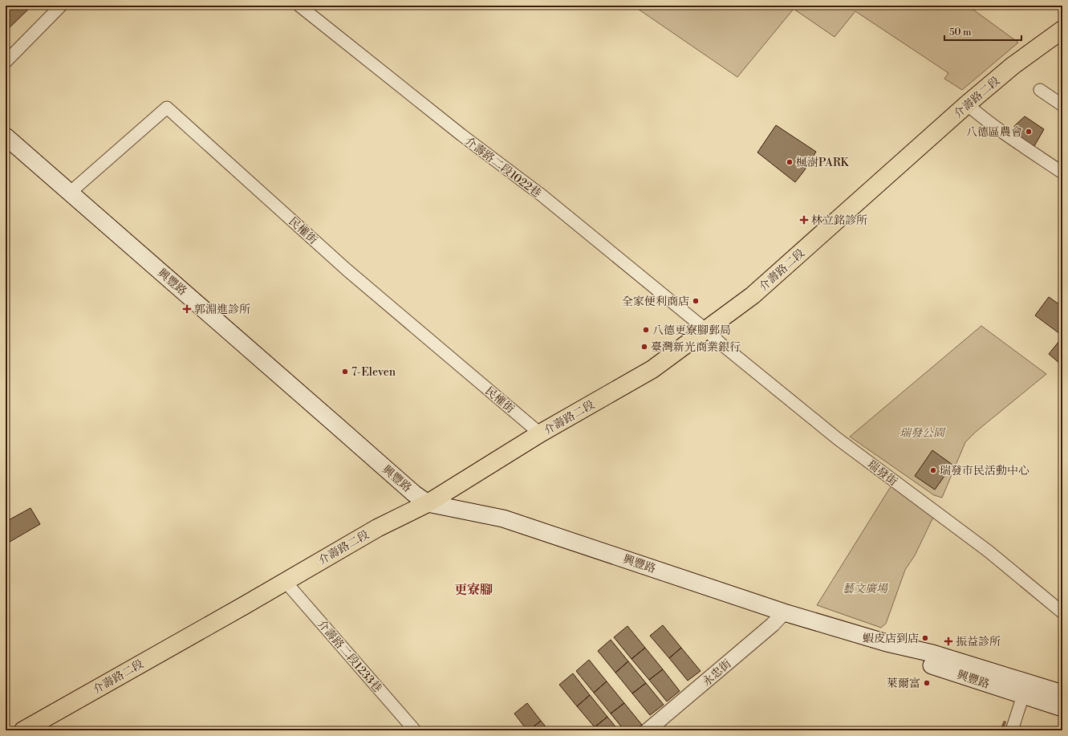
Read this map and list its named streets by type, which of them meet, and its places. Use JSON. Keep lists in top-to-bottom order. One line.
{"streets":{"main road":["介壽路二段","興豐路"],"street":["介壽路二段1022巷","民權街","瑞發街","介壽路二段1233巷","永忠街"]},"crossings":[["介壽路二段","介壽路二段1022巷"],["介壽路二段","民權街"],["介壽路二段","興豐路"],["介壽路二段","瑞發街"],["介壽路二段","介壽路二段1233巷"],["介壽路二段1022巷","瑞發街"],["民權街","興豐路"],["興豐路","永忠街"]],"districts":["更寮腳"],"parks":["瑞發公園","藝文廣場"],"places":{"other":["八德區農會","楓澍PARK","全家便利商店","八德更寮腳郵局","臺灣新光商業銀行","7-Eleven","瑞發市民活動中心","蝦皮店到店","萊爾富"],"health":["林立銘診所","郭淵進診所","振益診所"]},"scale_bar":"50 m"}
